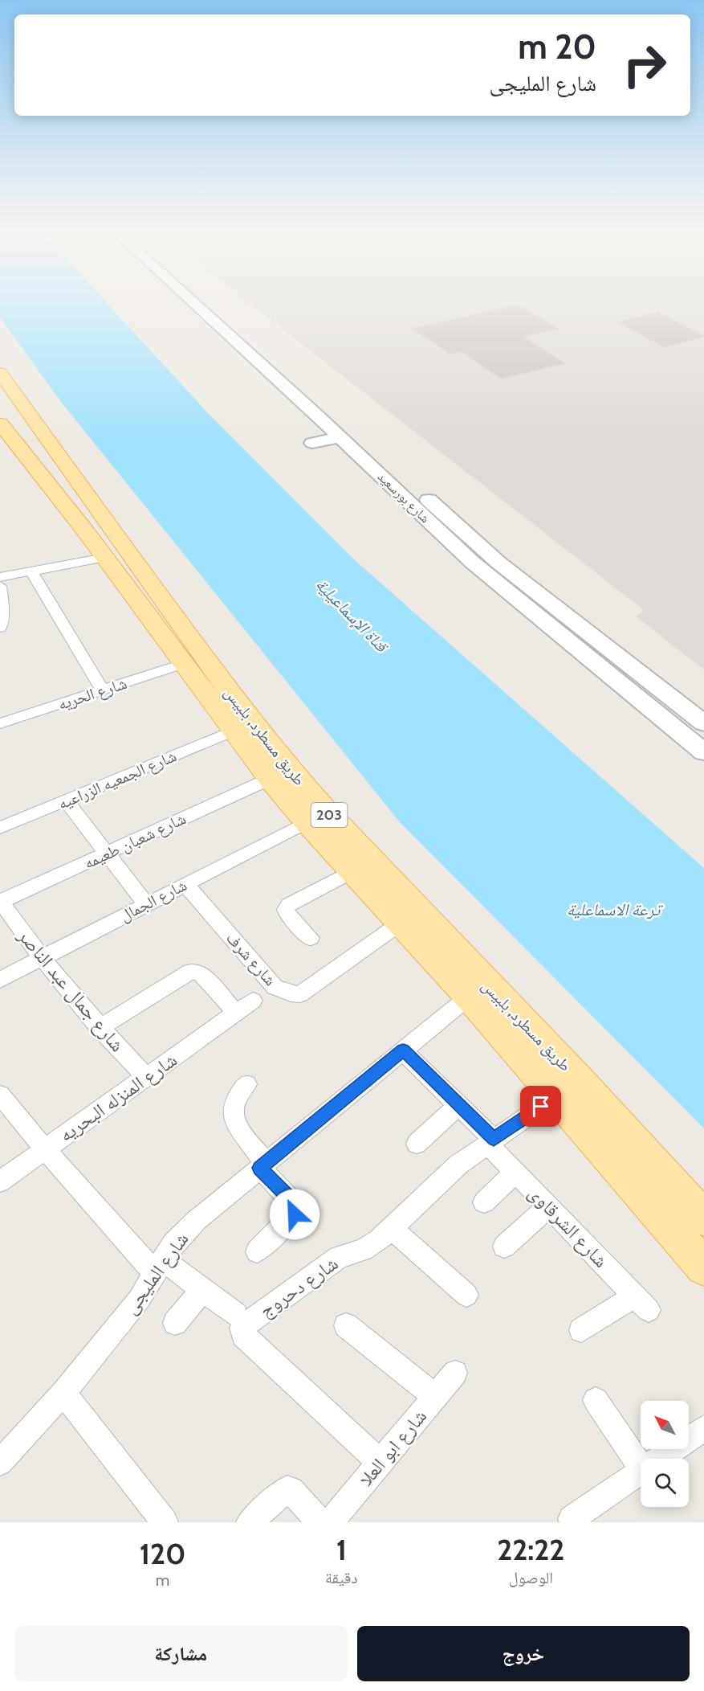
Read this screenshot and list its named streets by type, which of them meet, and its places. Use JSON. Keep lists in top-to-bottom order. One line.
{"streets":{"main road":["شارع بورسعيد","طريق مسطرد, بلبيس","203"],"street":["شارع الحريه","شارع الجمعيه الزراعيه","شارع شعبان طعيمه","شارع الجمال","شارع شرف","شارع جمال عبد الناصر","شارع المنزله البحريه","شارع الشرقاوى","شارع المليجى","شارع دحروج","شارع ابو العلا"]},"crossings":[["شارع الحريه","طريق مسطرد, بلبيس"],["طريق مسطرد, بلبيس","شارع الجمعيه الزراعيه"],["طريق مسطرد, بلبيس","شارع شعبان طعيمه"],["طريق مسطرد, بلبيس","شارع الجمال"],["طريق مسطرد, بلبيس","شارع شرف"],["طريق مسطرد, بلبيس","شارع المليجى"],["طريق مسطرد, بلبيس","شارع دحروج"],["شارع شعبان طعيمه","شارع جمال عبد الناصر"],["شارع الجمال","شارع شرف"],["شارع الجمال","شارع جمال عبد الناصر"],["شارع جمال عبد الناصر","شارع المنزله البحريه"],["شارع الشرقاوى","شارع المليجى"],["شارع الشرقاوى","شارع دحروج"],["شارع دحروج","شارع ابو العلا"]],"water":["قناة الإسماعيلية","ترعة الاسماعلية"],"north":"top left","page":{"turn":["20 m","شارع المليجى"],"eta":["22:22","الوصول","1","دقيقة","120","m"],"buttons":["خروج","مشاركة"]}}
